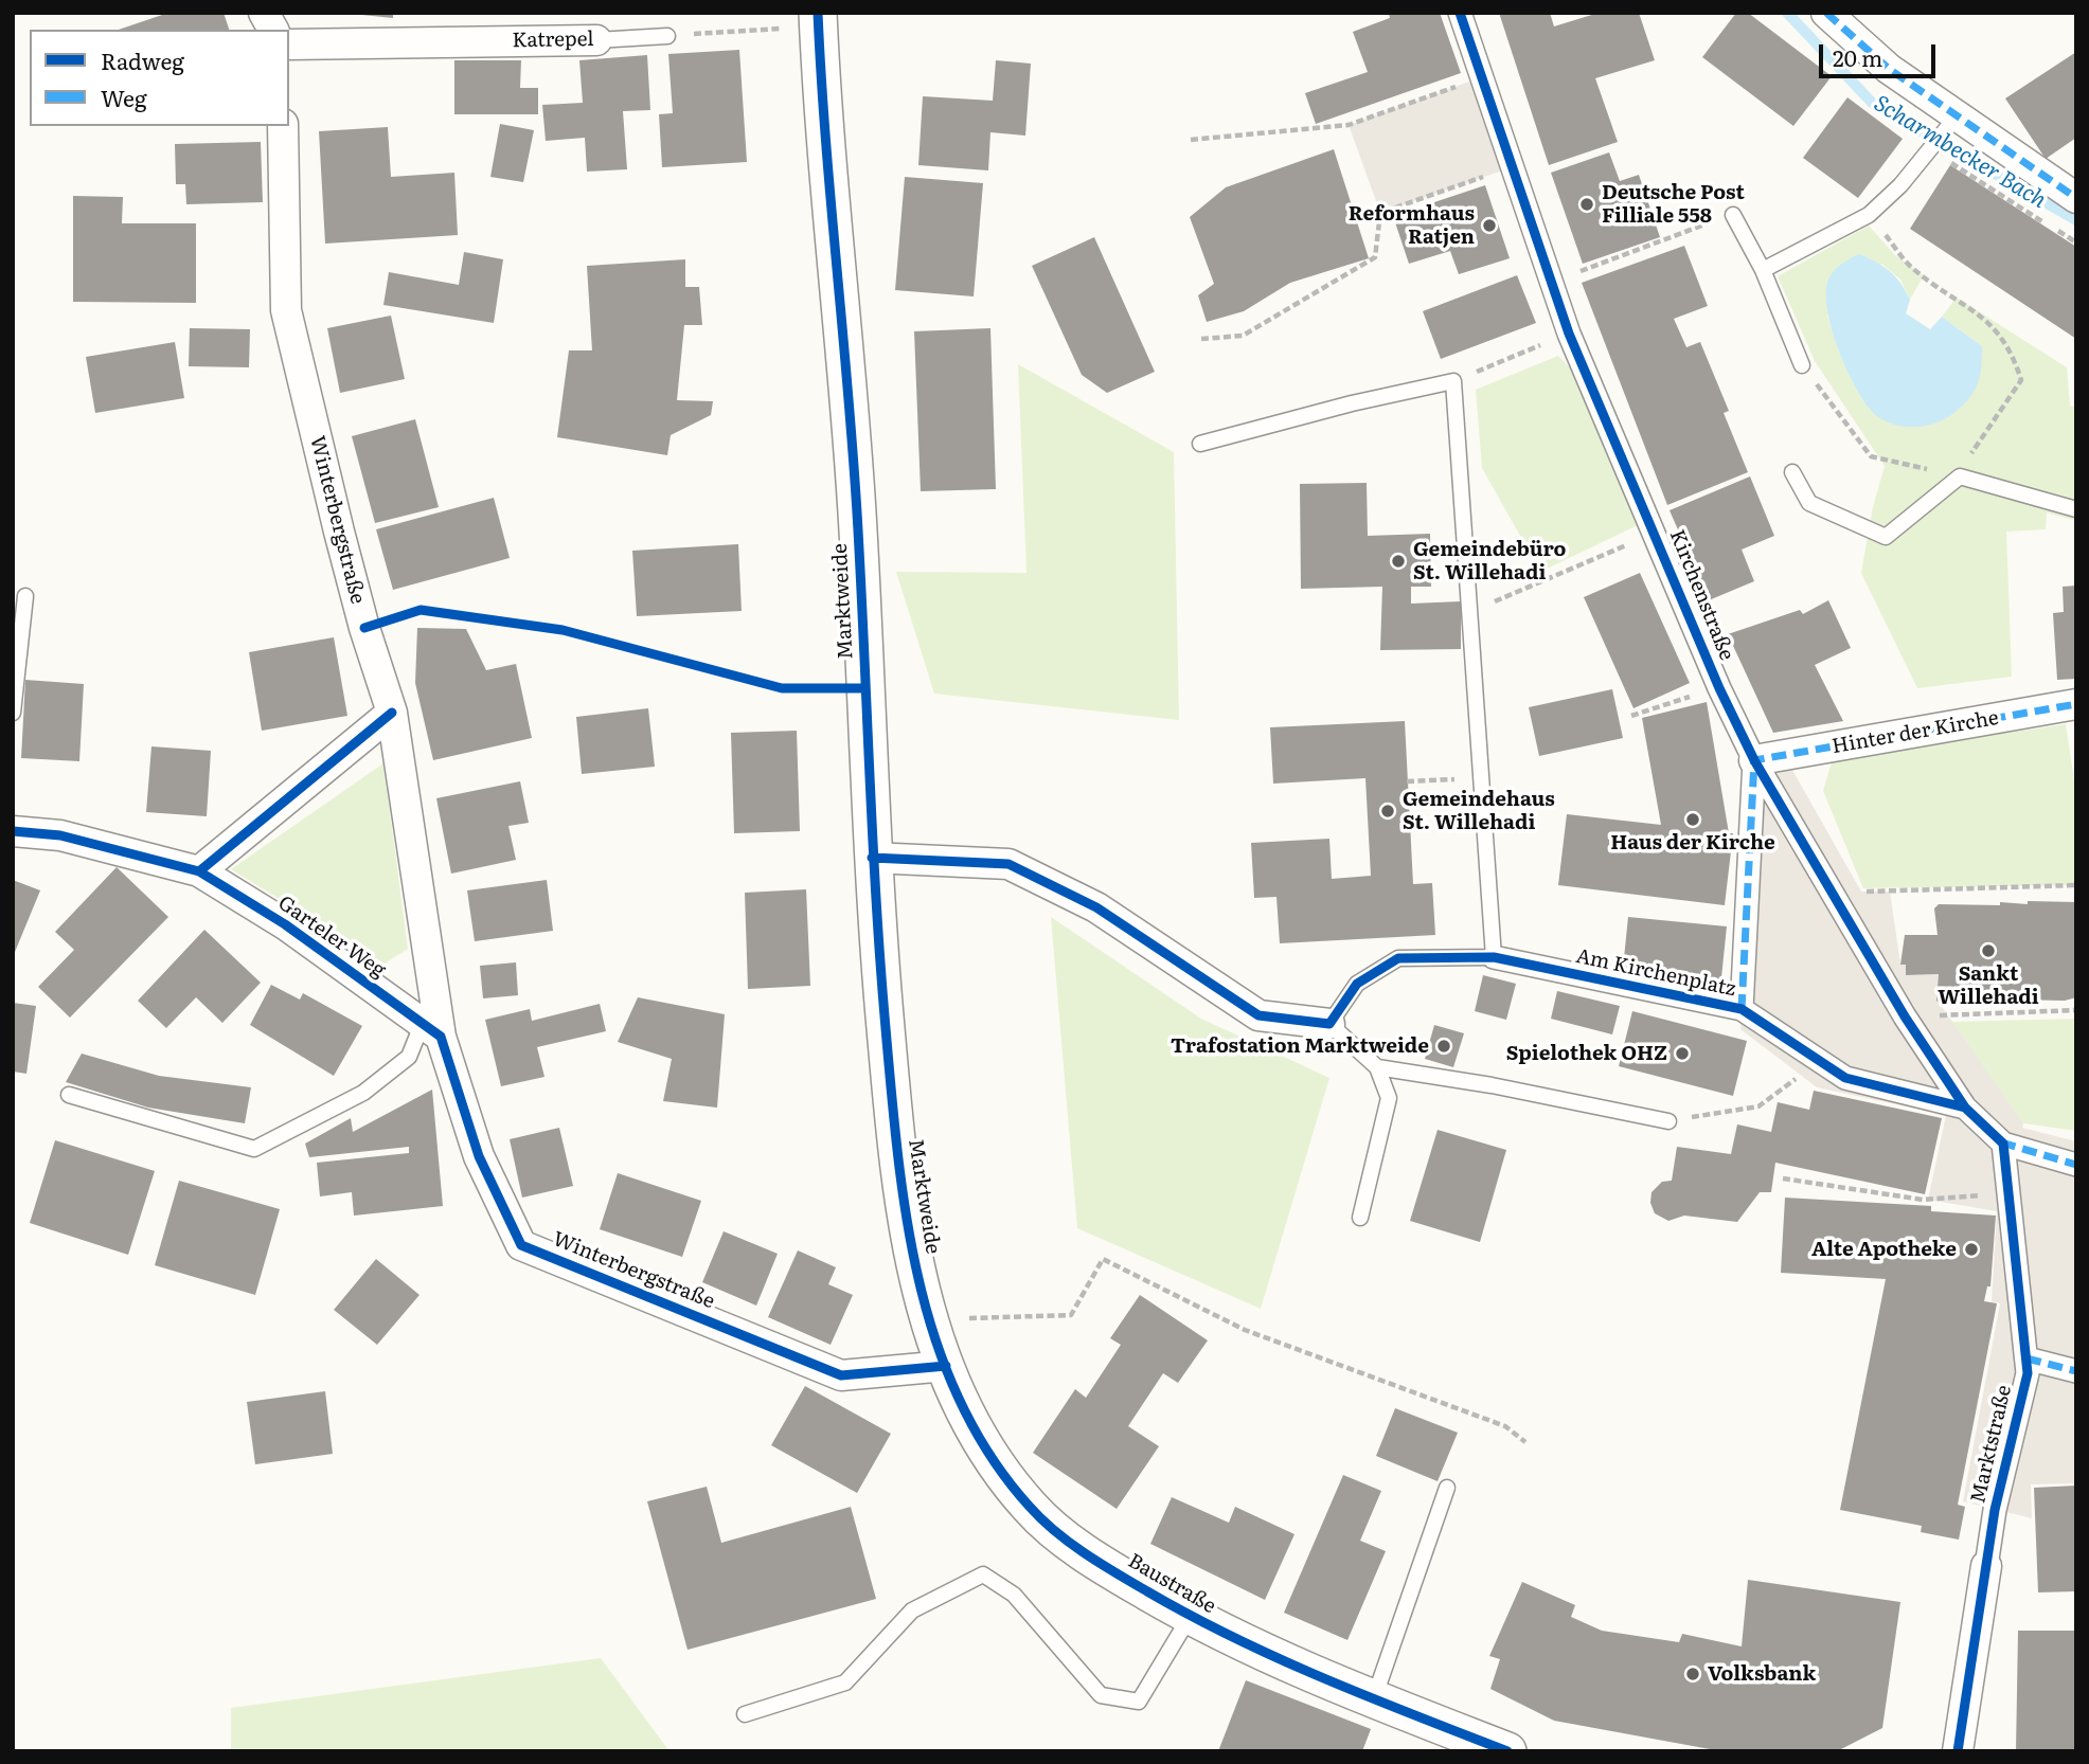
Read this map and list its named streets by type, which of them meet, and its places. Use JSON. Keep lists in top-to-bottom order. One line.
{"streets":{"street":["Katrepel","Winterbergstraße","Kirchenstraße","Marktweide","Hinter der Kirche","Garteler Weg","Am Kirchenplatz","Marktstraße","Baustraße"]},"crossings":[["Winterbergstraße","Garteler Weg"],["Winterbergstraße","Baustraße"],["Kirchenstraße","Hinter der Kirche"],["Kirchenstraße","Am Kirchenplatz"],["Kirchenstraße","Marktstraße"],["Marktweide","Baustraße"],["Hinter der Kirche","Am Kirchenplatz"]],"water":["Scharmbecker Bach"],"places":["Deutsche Post Filliale 558","Reformhaus Ratjen","Gemeindebüro St. Willehadi","Gemeindehaus St. Willehadi","Haus der Kirche","Sankt Willehadi","Trafostation Marktweide","Spielothek OHZ","Alte Apotheke","Volksbank"],"legend":["Radweg","Weg"],"scale_bar":"20 m"}
